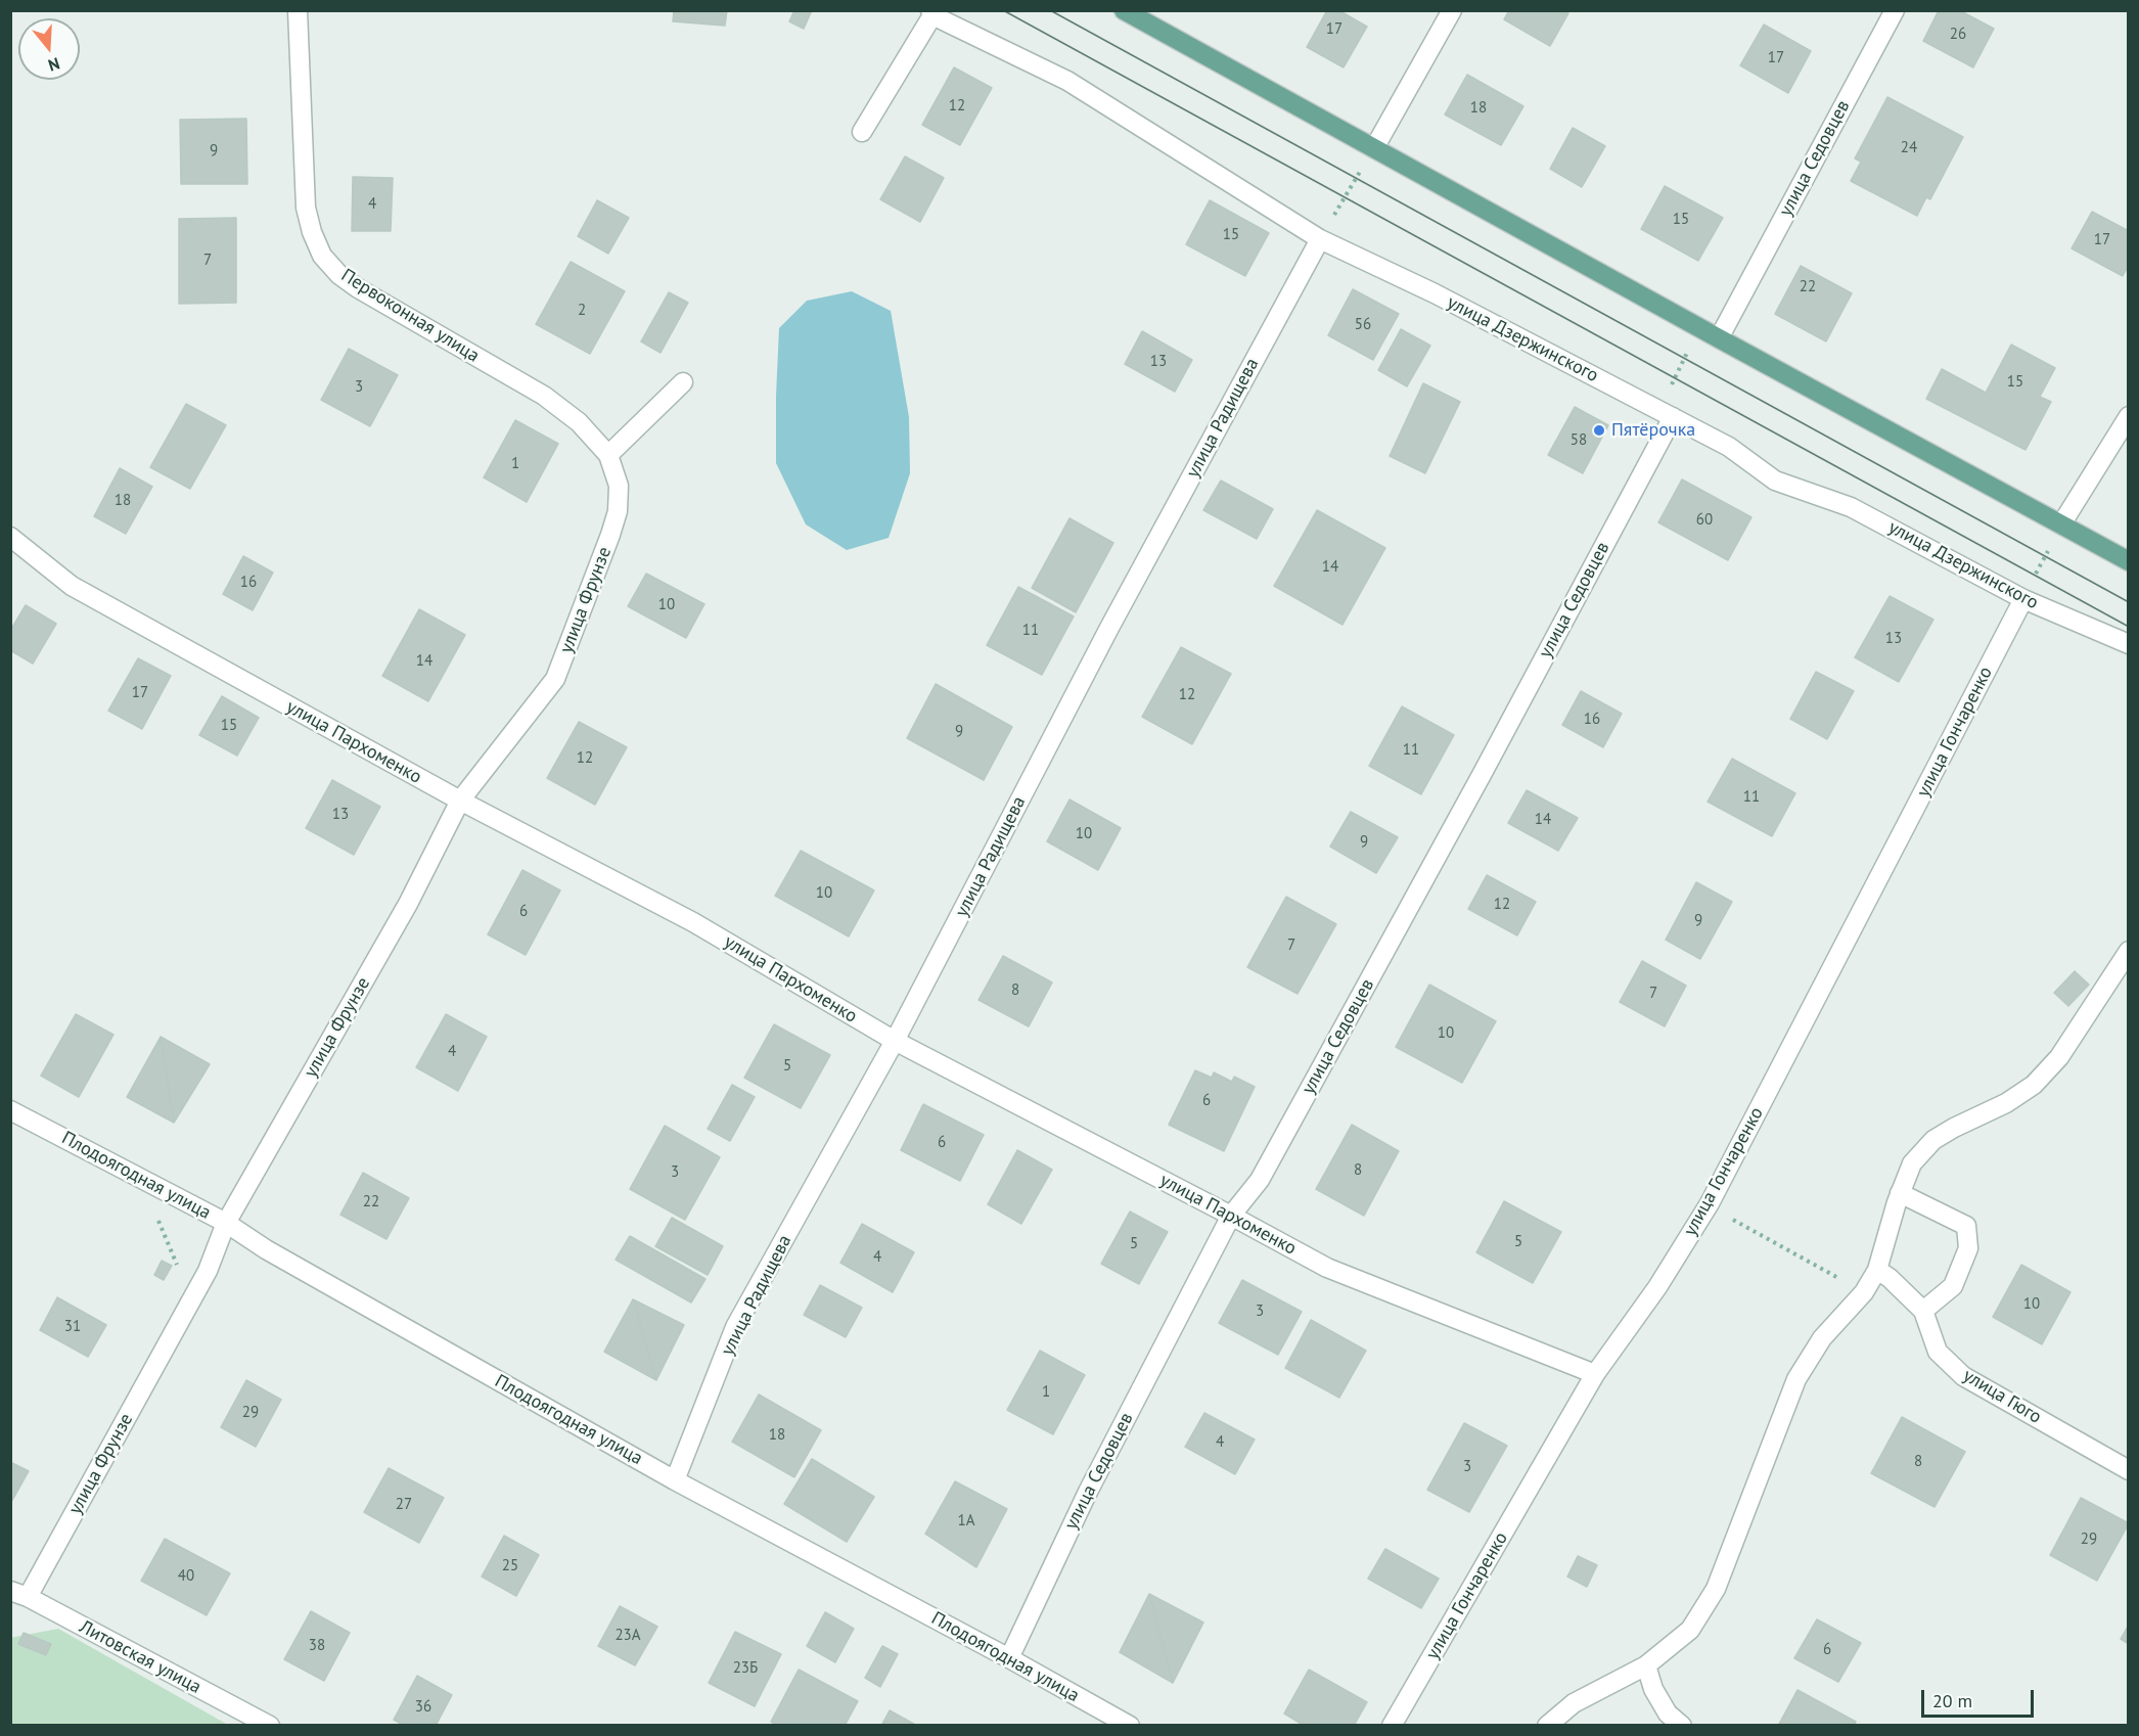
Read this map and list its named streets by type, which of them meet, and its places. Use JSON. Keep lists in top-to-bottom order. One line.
{"streets":{"street":["улица Седовцев","Первоконная улица","улица Дзержинского","улица Радищева","улица Фрунзе","улица Гончаренко","улица Пархоменко","Плодоягодная улица","улица Гюго","Литовская улица"]},"crossings":[["улица Седовцев","улица Дзержинского"],["улица Седовцев","улица Пархоменко"],["улица Седовцев","Плодоягодная улица"],["Первоконная улица","улица Фрунзе"],["улица Дзержинского","улица Радищева"],["улица Дзержинского","улица Гончаренко"],["улица Радищева","улица Пархоменко"],["улица Радищева","Плодоягодная улица"],["улица Фрунзе","улица Пархоменко"],["улица Фрунзе","Плодоягодная улица"],["улица Фрунзе","Литовская улица"],["улица Гончаренко","улица Пархоменко"]],"places":["Пятёрочка"],"house_numbers":["17","26","17","12","18","24","9","4","15","15","17","7","22","2","56","13","15","3","58","1","18","60","14","16","10","11","13","14","17","12","16","15","9","11","12","11","13","14","10","9","10","12","6","9","7","8","7","10","4","5","6","6","8","3","22","5","5","4","10","3","31","1","29","18","4","8","3","27","1А","29","25","40","23А","38","6","23Б","36"],"scale_bar":"20 m","north":"bottom"}
